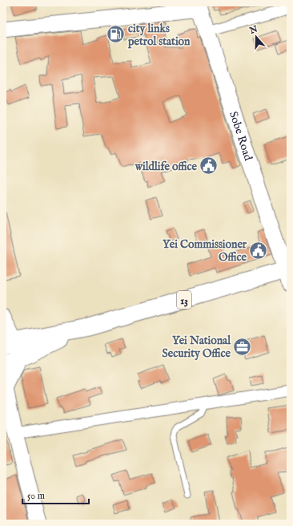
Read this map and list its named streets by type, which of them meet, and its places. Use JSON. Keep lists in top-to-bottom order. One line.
{"streets":{"main road":["13"],"street":["Sobe Road"]},"crossings":[["Sobe Road","13"]],"places":{"fuel station":["city links petrol station"],"public building":["wildlife office","Yei Commissioner Office"],"office":["Yei National Security Office"]},"scale_bar":"50 m","north":"top"}
